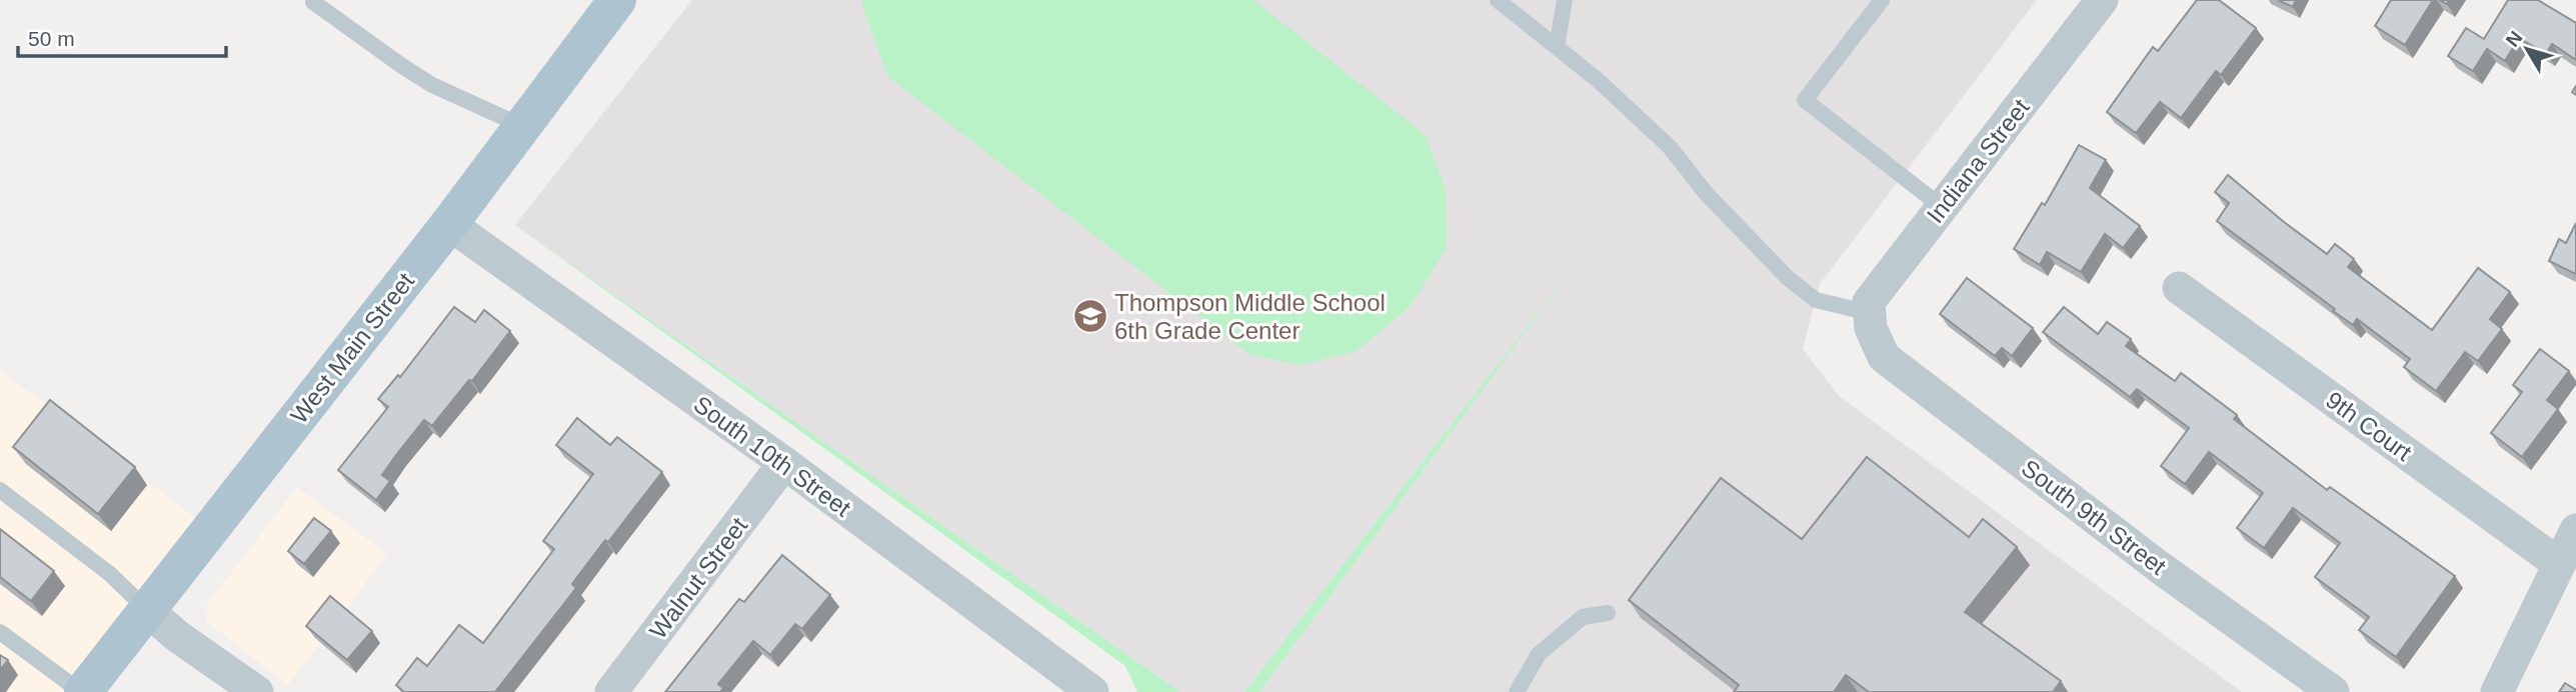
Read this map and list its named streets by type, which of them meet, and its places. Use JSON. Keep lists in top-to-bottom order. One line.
{"streets":{"main road":["West Main Street"],"street":["Indiana Street","9th Court","South 10th Street","South 9th Street","Walnut Street"]},"crossings":[["Indiana Street","South 9th Street"],["West Main Street","South 10th Street"],["South 10th Street","Walnut Street"]],"places":{"school or university":["Thompson Middle School 6th Grade Center"]},"scale_bar":"50 m","north":"top left"}
